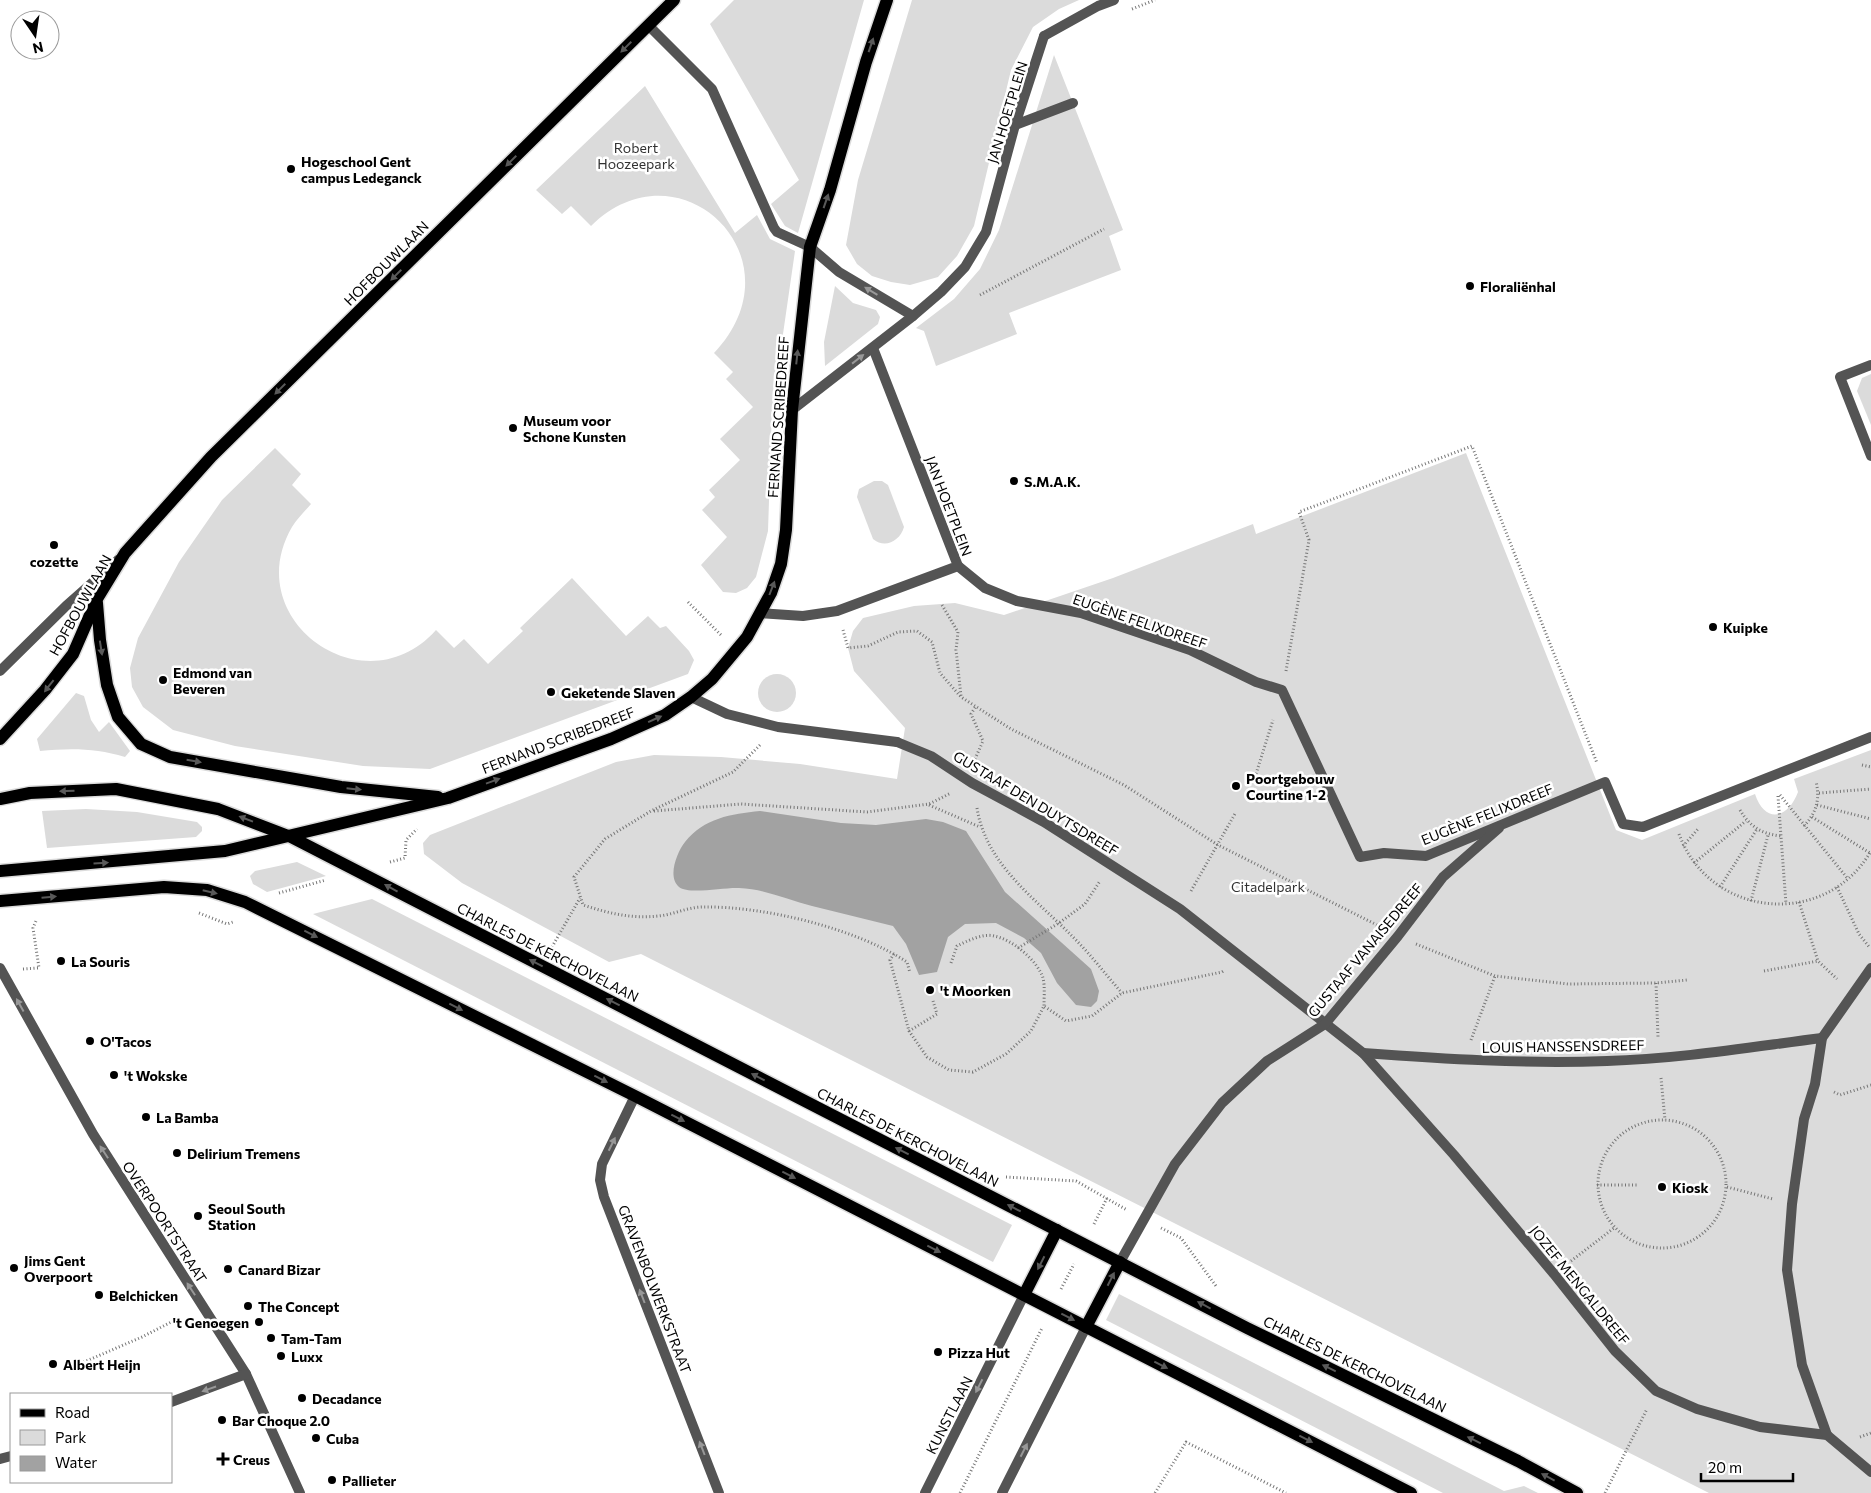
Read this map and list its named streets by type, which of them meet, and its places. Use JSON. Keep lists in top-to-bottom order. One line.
{"streets":{"main road":["HOFBOUWLAAN","FERNAND SCRIBEDREEF","CHARLES DE KERCHOVELAAN"],"street":["JAN HOETPLEIN","EUGÈNE FELIXDREEF","GUSTAAF DEN DUYTSDREEF","GUSTAAF VANAISEDREEF","LOUIS HANSSENSDREEF","OVERPOORTSTRAAT","JOZEF MENGALDREEF","GRAVENBOLWERKSTRAAT","KUNSTLAAN"]},"crossings":[["JAN HOETPLEIN","FERNAND SCRIBEDREEF"],["JAN HOETPLEIN","EUGÈNE FELIXDREEF"],["FERNAND SCRIBEDREEF","GUSTAAF DEN DUYTSDREEF"],["FERNAND SCRIBEDREEF","CHARLES DE KERCHOVELAAN"],["EUGÈNE FELIXDREEF","GUSTAAF VANAISEDREEF"],["GUSTAAF DEN DUYTSDREEF","GUSTAAF VANAISEDREEF"],["GUSTAAF DEN DUYTSDREEF","JOZEF MENGALDREEF"],["GUSTAAF VANAISEDREEF","CHARLES DE KERCHOVELAAN"],["GUSTAAF VANAISEDREEF","JOZEF MENGALDREEF"],["LOUIS HANSSENSDREEF","JOZEF MENGALDREEF"]],"one_way":["HOFBOUWLAAN","FERNAND SCRIBEDREEF","OVERPOORTSTRAAT","GRAVENBOLWERKSTRAAT"],"parks":["Robert Hoozeepark","Citadelpark"],"places":{"other":["Hogeschool Gent campus Ledeganck","Floraliënhal","Museum voor Schone Kunsten","S.M.A.K.","cozette","Kuipke","Edmond van Beveren","Geketende Slaven","Poortgebouw Courtine 1-2","La Souris","'t Moorken","O'Tacos","'t Wokske","La Bamba","Delirium Tremens","Kiosk","Seoul South Station","Jims Gent Overpoort","Canard Bizar","Belchicken","The Concept","'t Genoegen","Tam-Tam","Pizza Hut","Luxx","Albert Heijn","Decadance","Bar Choque 2.0","Cuba","Pallieter"],"health":["Creus"]},"legend":["Road","Park","Water"],"scale_bar":"20 m","north":"bottom"}
